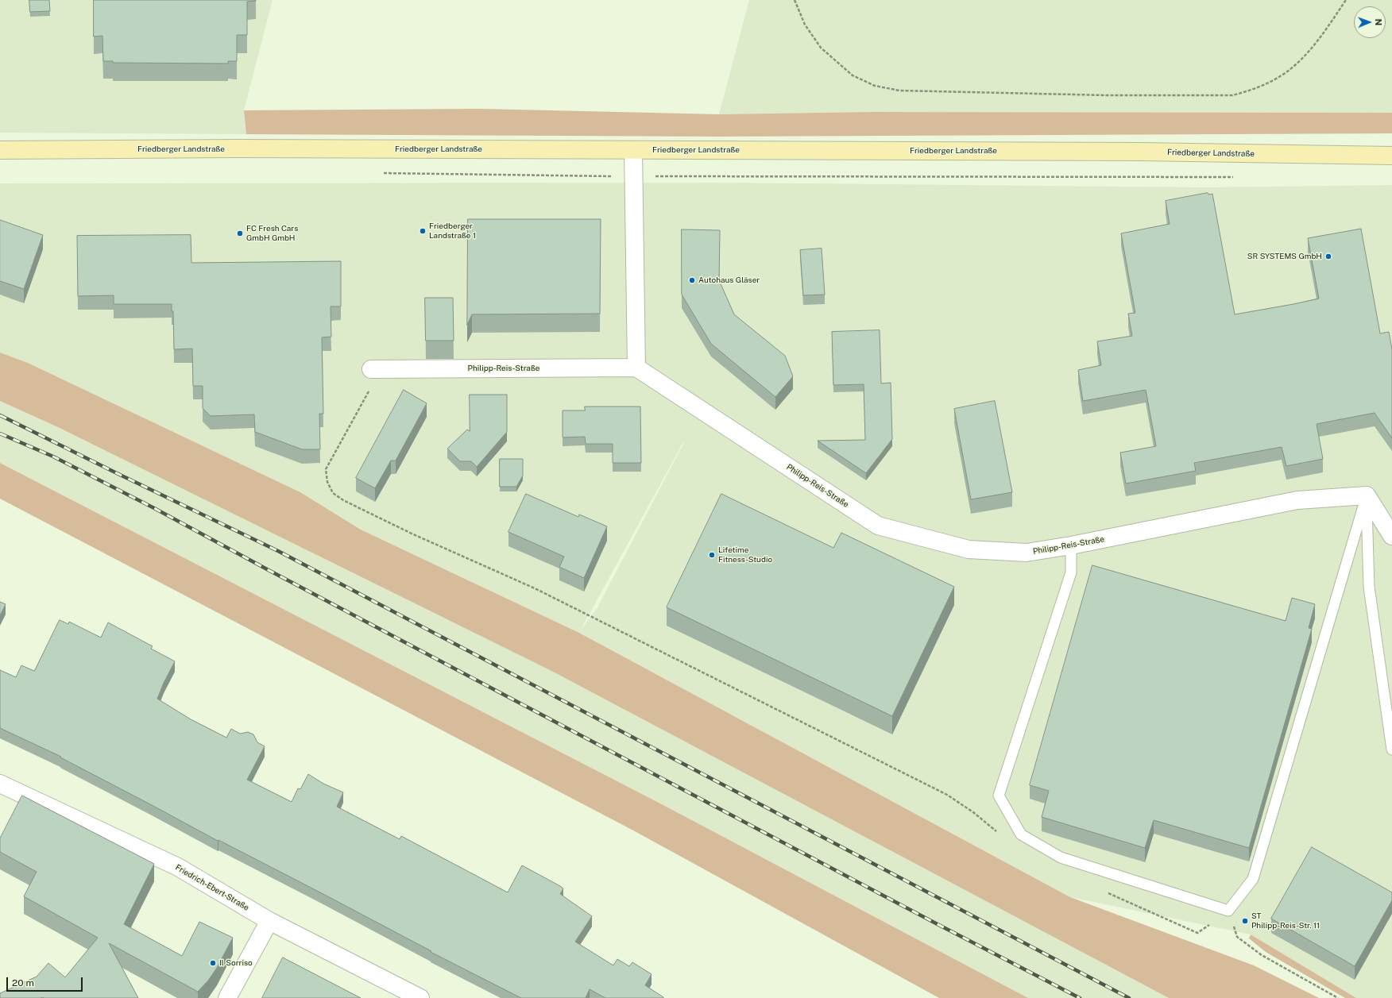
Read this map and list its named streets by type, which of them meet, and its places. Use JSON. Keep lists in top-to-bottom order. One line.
{"streets":{"main road":["Friedberger Landstraße"],"street":["Philipp-Reis-Straße","Friedrich-Ebert-Straße"]},"places":["Friedberger Landstraße 1","FC Fresh Cars GmbH GmbH","SR SYSTEMS GmbH","Autohaus Gläser","Lifetime Fitness-Studio","ST Philipp-Reis-Str. 11","Il Sorriso"],"scale_bar":"20 m","north":"right"}
